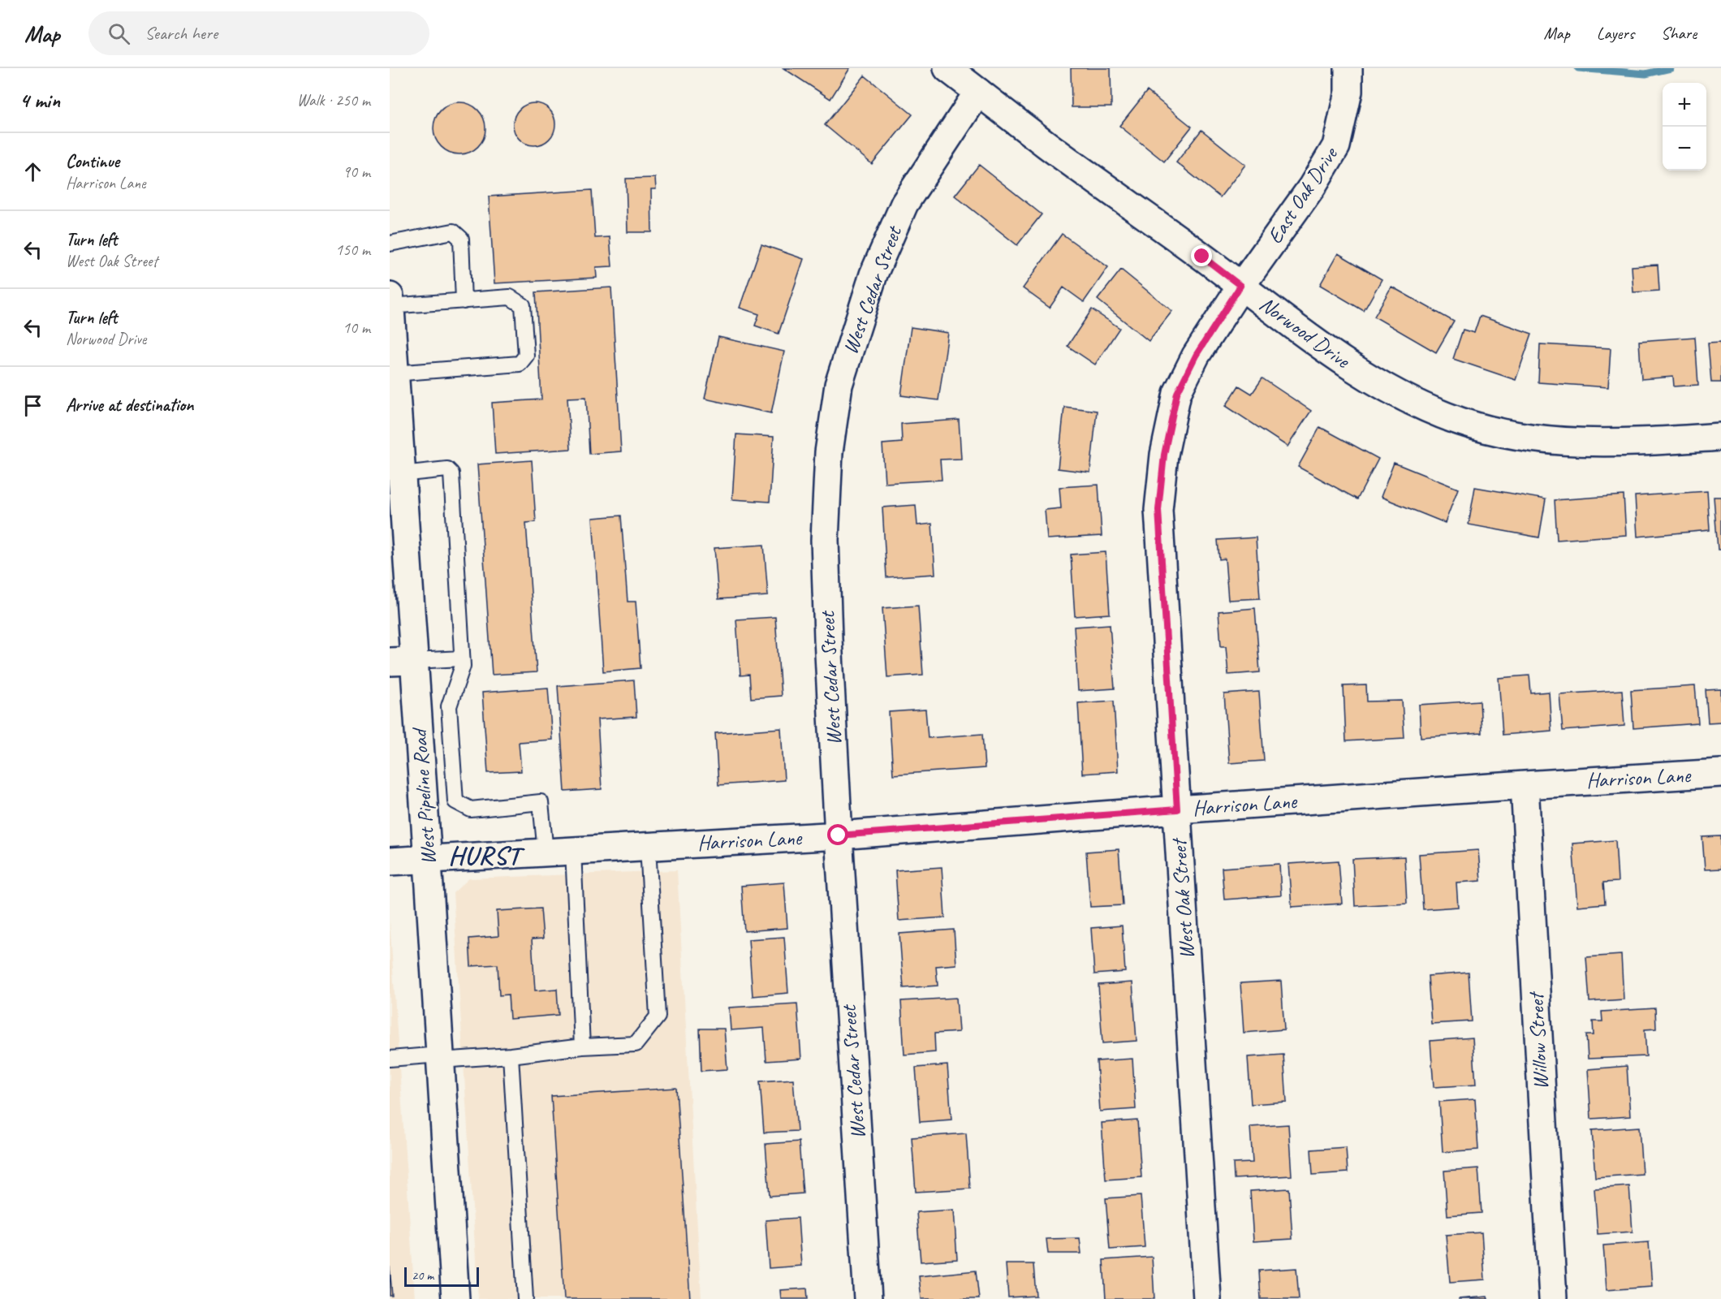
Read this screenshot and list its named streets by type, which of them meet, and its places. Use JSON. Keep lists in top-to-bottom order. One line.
{"streets":{"street":["East Oak Drive","West Cedar Street","Norwood Drive","Harrison Lane","West Pipeline Road","West Oak Street","Willow Street"]},"crossings":[["East Oak Drive","Norwood Drive"],["East Oak Drive","West Oak Street"],["West Cedar Street","Norwood Drive"],["West Cedar Street","Harrison Lane"],["Norwood Drive","West Oak Street"],["Harrison Lane","West Pipeline Road"],["Harrison Lane","West Oak Street"],["Harrison Lane","Willow Street"]],"districts":["HURST"],"scale_bar":"20 m","page":{"header":"Map","search":"Search here","nav":["Map","Layers","Share"],"heading":["4 min","Walk · 250 m"],"map_buttons":["+","−"],"list":[["Continue","Harrison Lane","90 m"],["Turn left","West Oak Street","150 m"],["Turn left","Norwood Drive","10 m"],"Arrive at destination"],"scale":"20 m"}}
